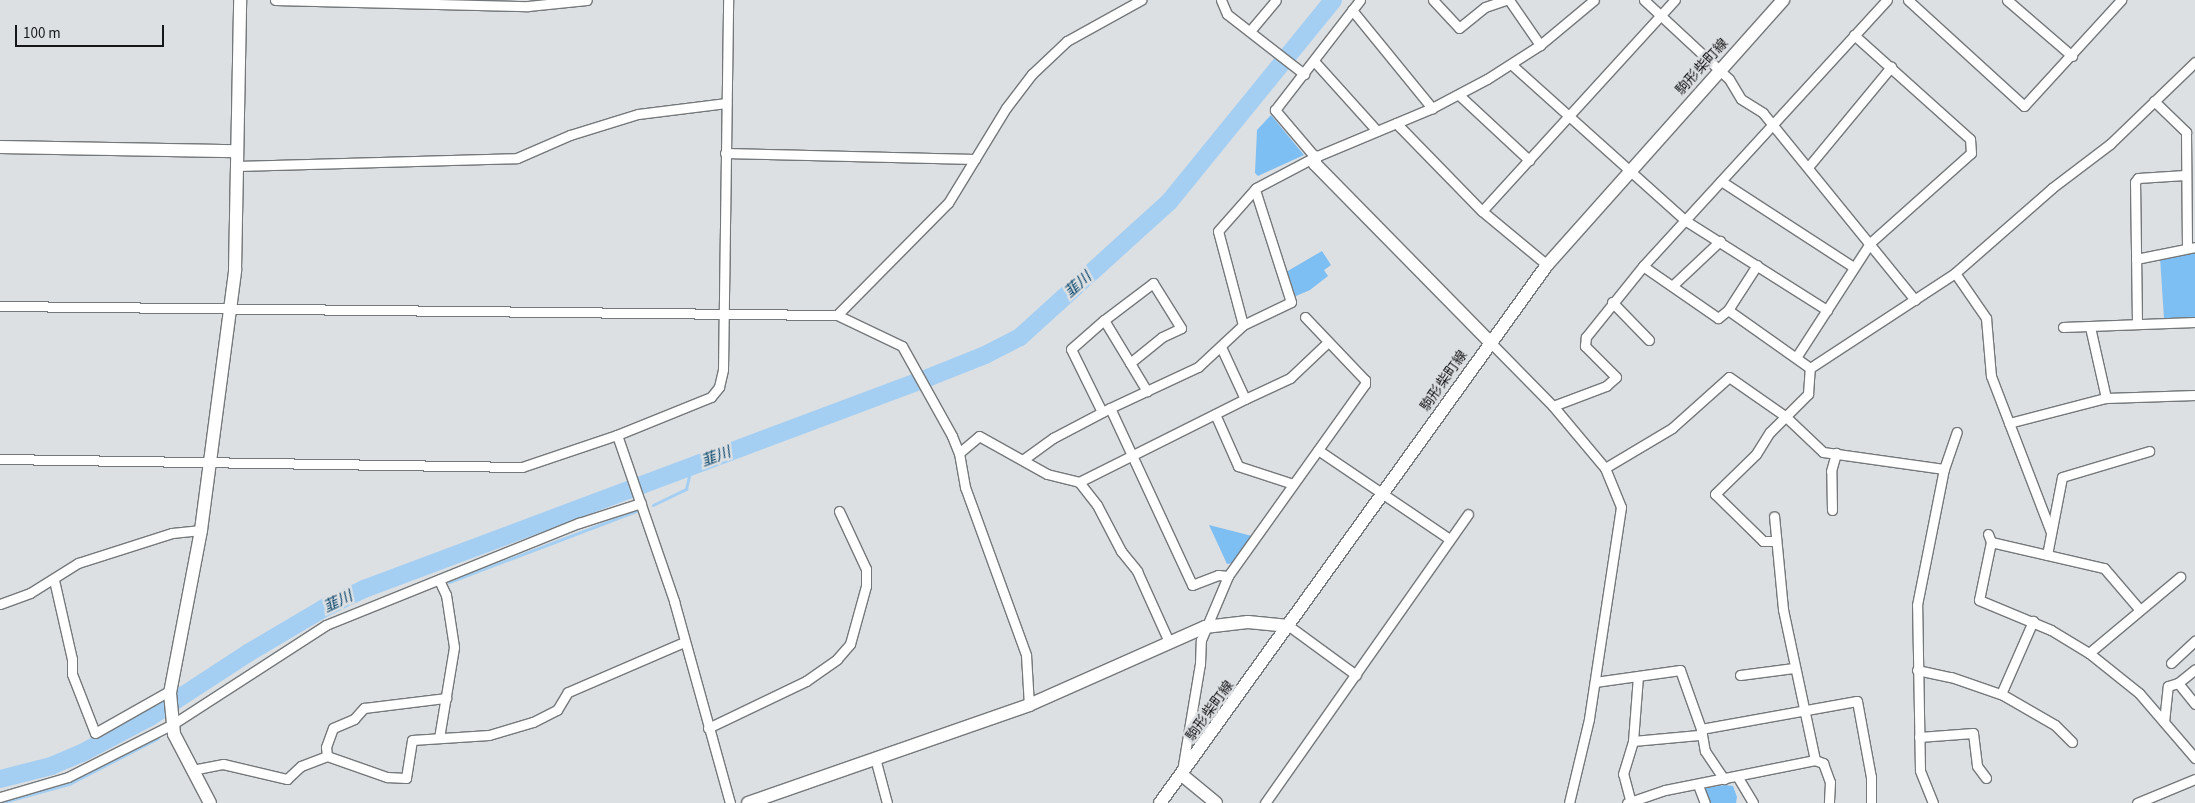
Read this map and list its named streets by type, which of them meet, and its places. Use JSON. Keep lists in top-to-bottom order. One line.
{"streets":{"street":["駒形柴町線"]},"water":["韮川"],"scale_bar":"100 m"}
